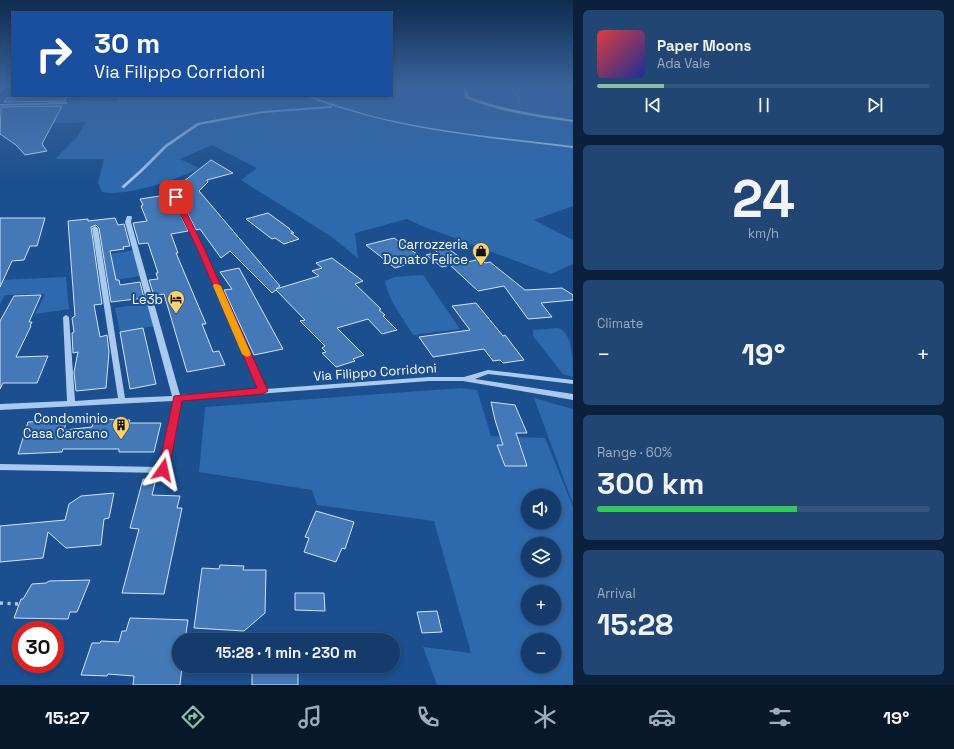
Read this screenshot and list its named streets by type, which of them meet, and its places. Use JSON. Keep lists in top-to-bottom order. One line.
{"streets":{"street":["Via Filippo Corridoni"]},"places":{"shop":["Carrozzeria Donato Felice"],"hotel":["Le3b"],"building":["Condominio Casa Carcano"]},"page":{"turn":["30 m","Via Filippo Corridoni"],"song":["Paper Moons","Ada Vale"],"tile":[["24","km/h"],"Climate",["Range · 60%","300 km"],["Arrival","15:28"]],"heat":["−","19°","+"],"map_buttons":["+","−"],"limit":"30","trip":"15:28 · 1 min · 230 m","tabs":["15:27","19°"]}}
